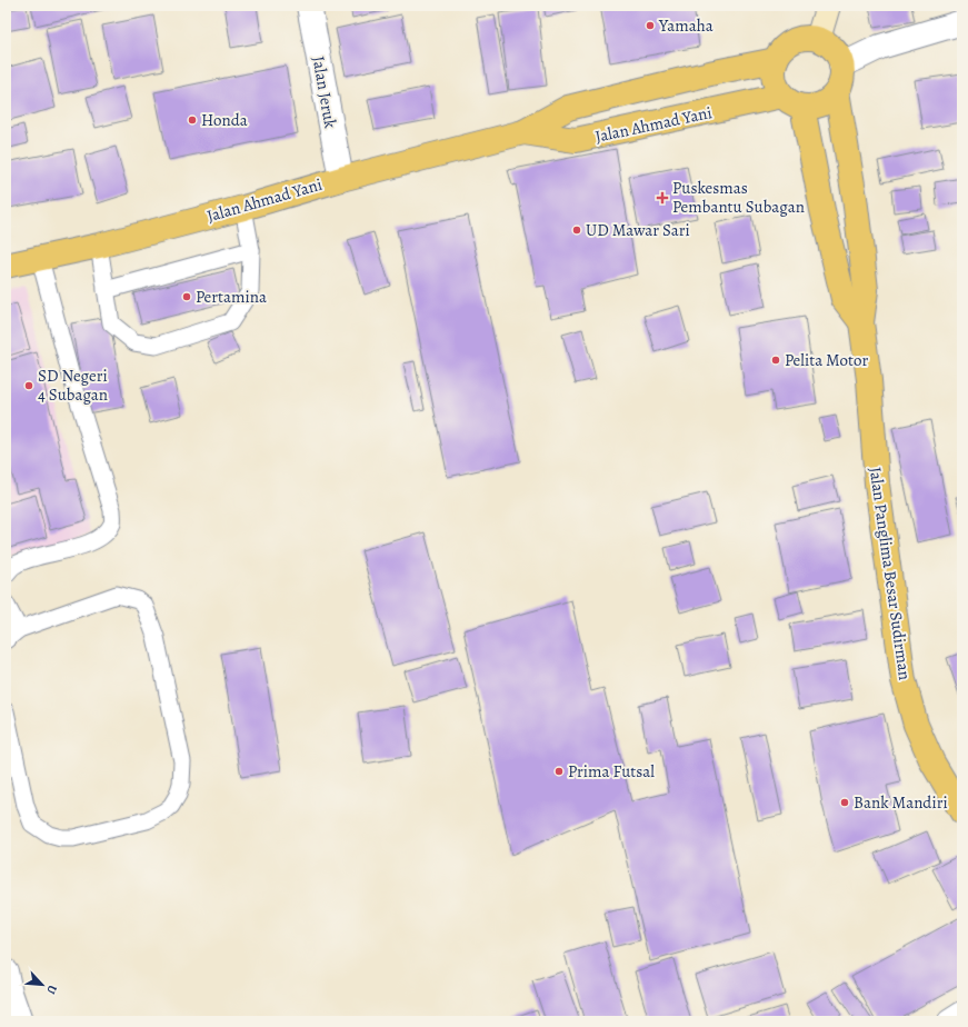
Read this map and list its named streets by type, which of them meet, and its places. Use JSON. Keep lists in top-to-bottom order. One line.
{"streets":{"highway":["Jalan Ahmad Yani","Jalan Panglima Besar Sudirman"],"street":["Jalan Jeruk"]},"crossings":[["Jalan Jeruk","Jalan Ahmad Yani"],["Jalan Ahmad Yani","Jalan Panglima Besar Sudirman"]],"places":{"other":["Yamaha","Honda","UD Mawar Sari","Pertamina","Pelita Motor","SD Negeri 4 Subagan","Prima Futsal","Bank Mandiri"],"health":["Puskesmas Pembantu Subagan"]},"north":"bottom right"}
